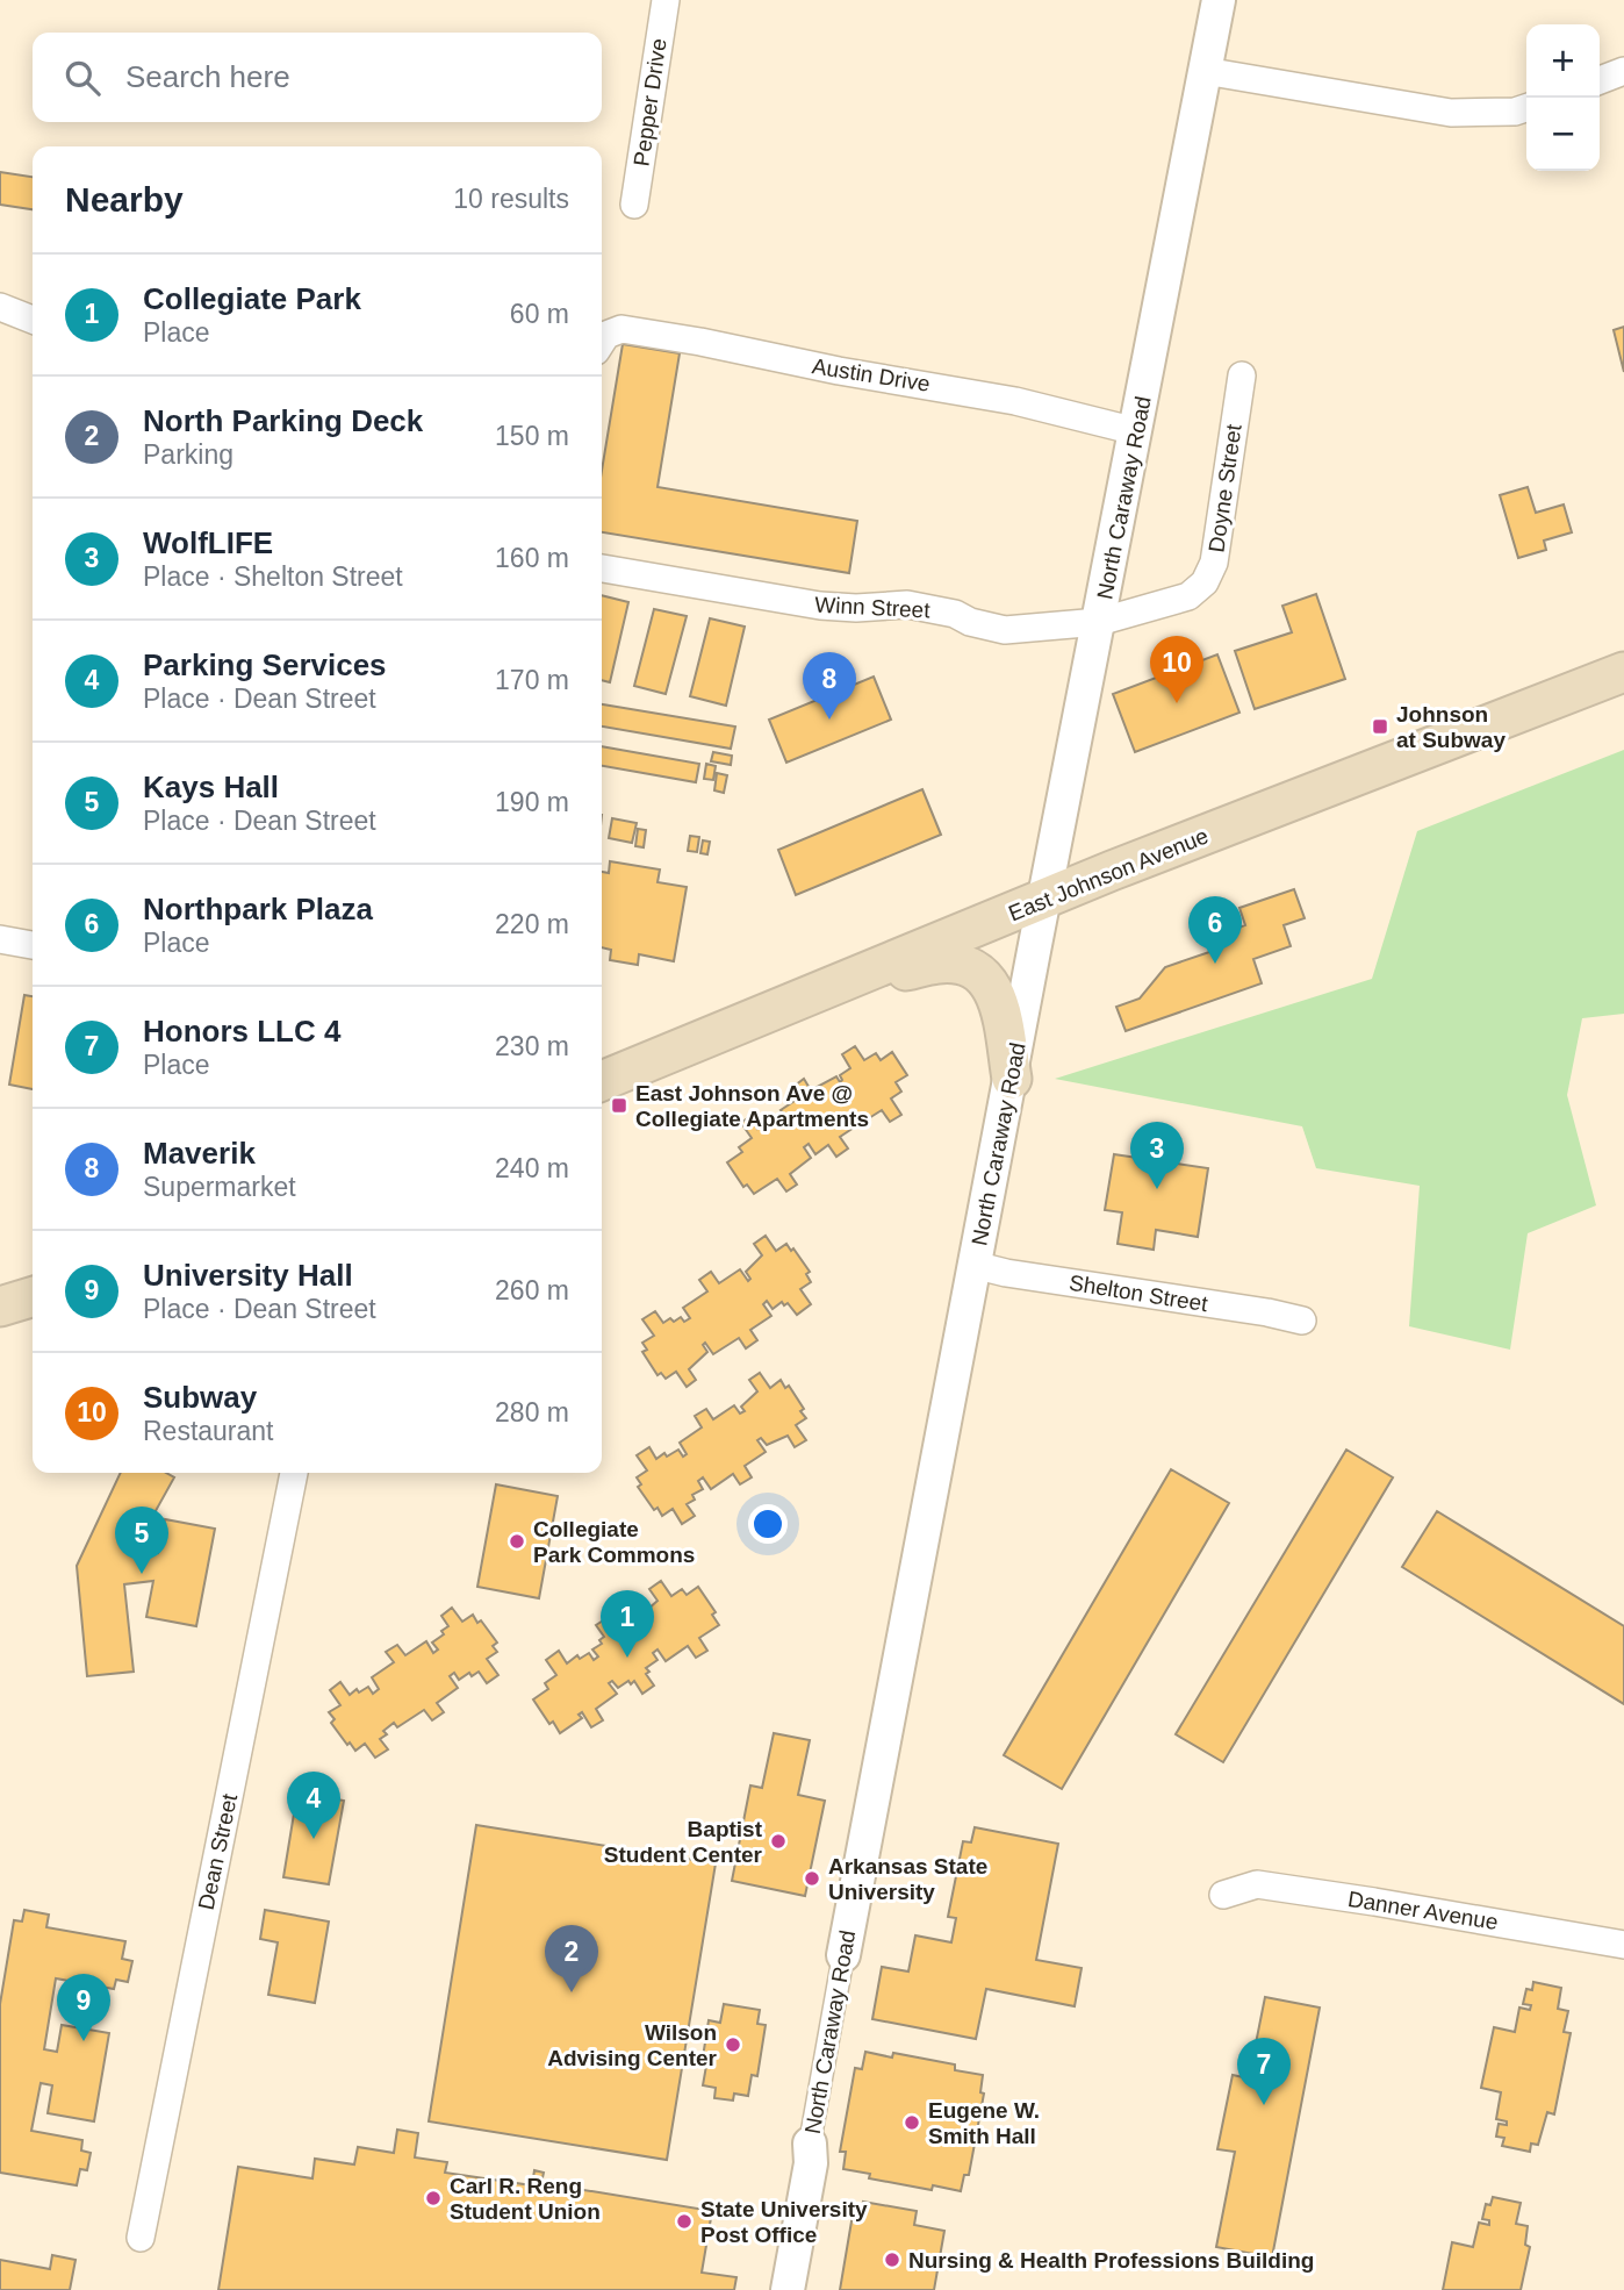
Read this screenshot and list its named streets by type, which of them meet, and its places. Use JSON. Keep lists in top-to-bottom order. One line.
{"streets":{"main road":["East Johnson Avenue"],"street":["Pepper Drive","Austin Drive","Doyne Street","North Caraway Road","Winn Street","Shelton Street","Dean Street","Danner Avenue"]},"crossings":[["Austin Drive","North Caraway Road"],["Doyne Street","North Caraway Road"],["Doyne Street","Winn Street"],["North Caraway Road","Winn Street"],["North Caraway Road","East Johnson Avenue"],["North Caraway Road","Shelton Street"]],"places":{"transit":["Johnson at Subway","East Johnson Ave @ Collegiate Apartments"],"other":["Collegiate Park Commons","Baptist Student Center","Arkansas State University","Wilson Advising Center","Eugene W. Smith Hall","Carl R. Reng Student Union","State University Post Office","Nursing & Health Professions Building"]},"page":{"map_buttons":["+","−"],"search":"Search here","heading":["Nearby","10 results"],"list":[{"mark":"1","name":"Collegiate Park","note":"Place","value":"60 m"},{"mark":"2","name":"North Parking Deck","note":"Parking","value":"150 m"},{"mark":"3","name":"WolfLIFE","note":"Place · Shelton Street","value":"160 m"},{"mark":"4","name":"Parking Services","note":"Place · Dean Street","value":"170 m"},{"mark":"5","name":"Kays Hall","note":"Place · Dean Street","value":"190 m"},{"mark":"6","name":"Northpark Plaza","note":"Place","value":"220 m"},{"mark":"7","name":"Honors LLC 4","note":"Place","value":"230 m"},{"mark":"8","name":"Maverik","note":"Supermarket","value":"240 m"},{"mark":"9","name":"University Hall","note":"Place · Dean Street","value":"260 m"},{"mark":"10","name":"Subway","note":"Restaurant","value":"280 m"}],"pins":["10","8","6","3","5","1","4","2","9","7"]}}
